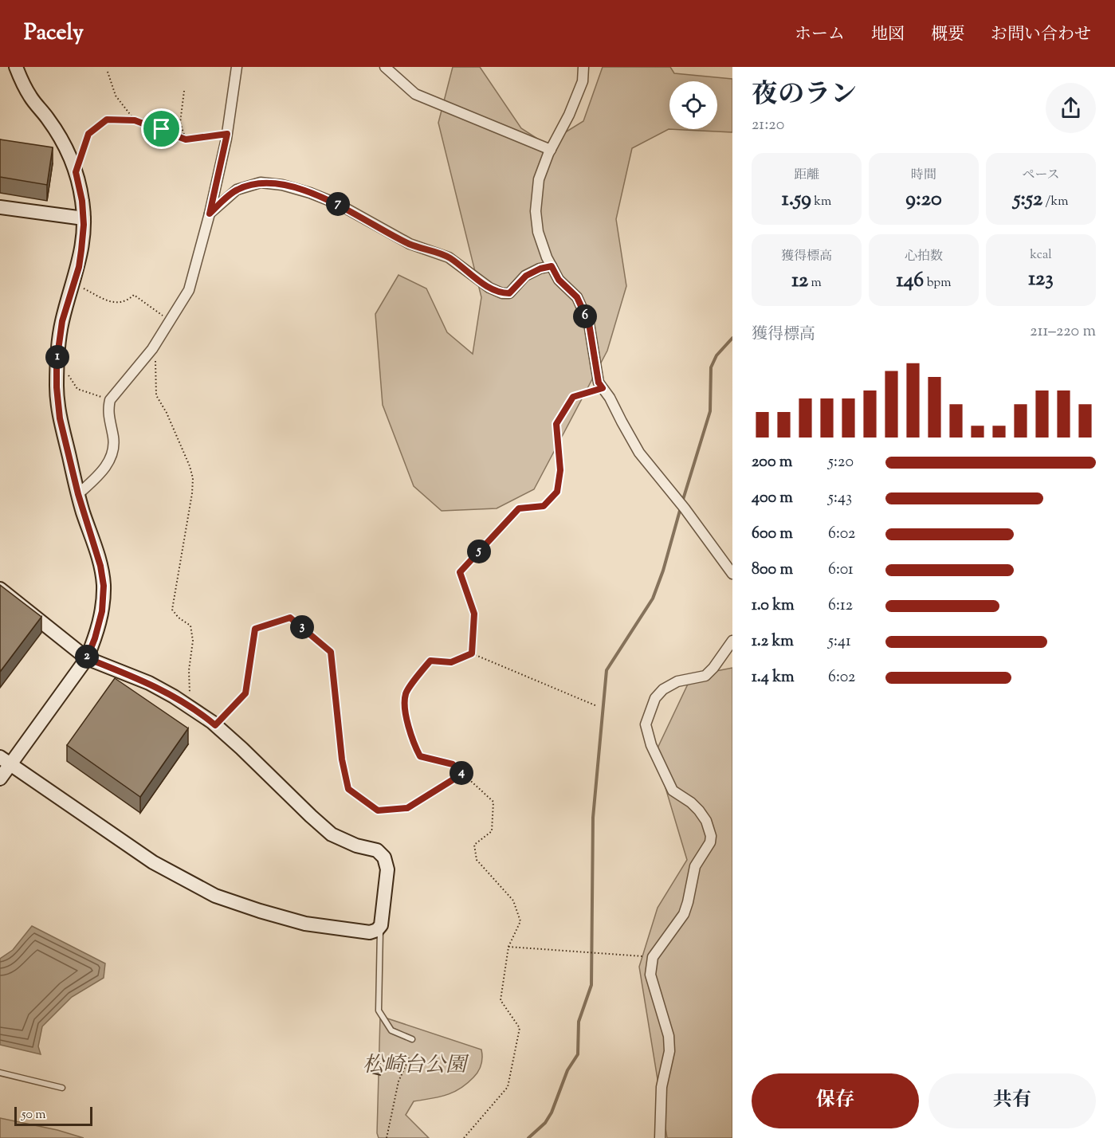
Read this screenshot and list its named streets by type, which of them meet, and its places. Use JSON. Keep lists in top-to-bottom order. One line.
{"parks":["松崎台公園"],"scale_bar":"50 m","page":{"header":"Pacely","nav":["ホーム","地図","概要","お問い合わせ"],"heading":["夜のラン","21:20"],"stats":[["距離","1.59 km"],["時間","9:20"],["ペース","5:52 /km"],["獲得標高","12 m"],["心拍数","146 bpm"],["kcal","123"]],"pins":["7","6","1","5","3","2","4"],"chart":["獲得標高","211–220 m"],"list":[{"name":"200 m","note":"5:20"},{"name":"400 m","note":"5:43"},{"name":"600 m","note":"6:02"},{"name":"800 m","note":"6:01"},{"name":"1.0 km","note":"6:12"},{"name":"1.2 km","note":"5:41"},{"name":"1.4 km","note":"6:02"}],"buttons":["保存","共有"],"scale":"50 m"}}
